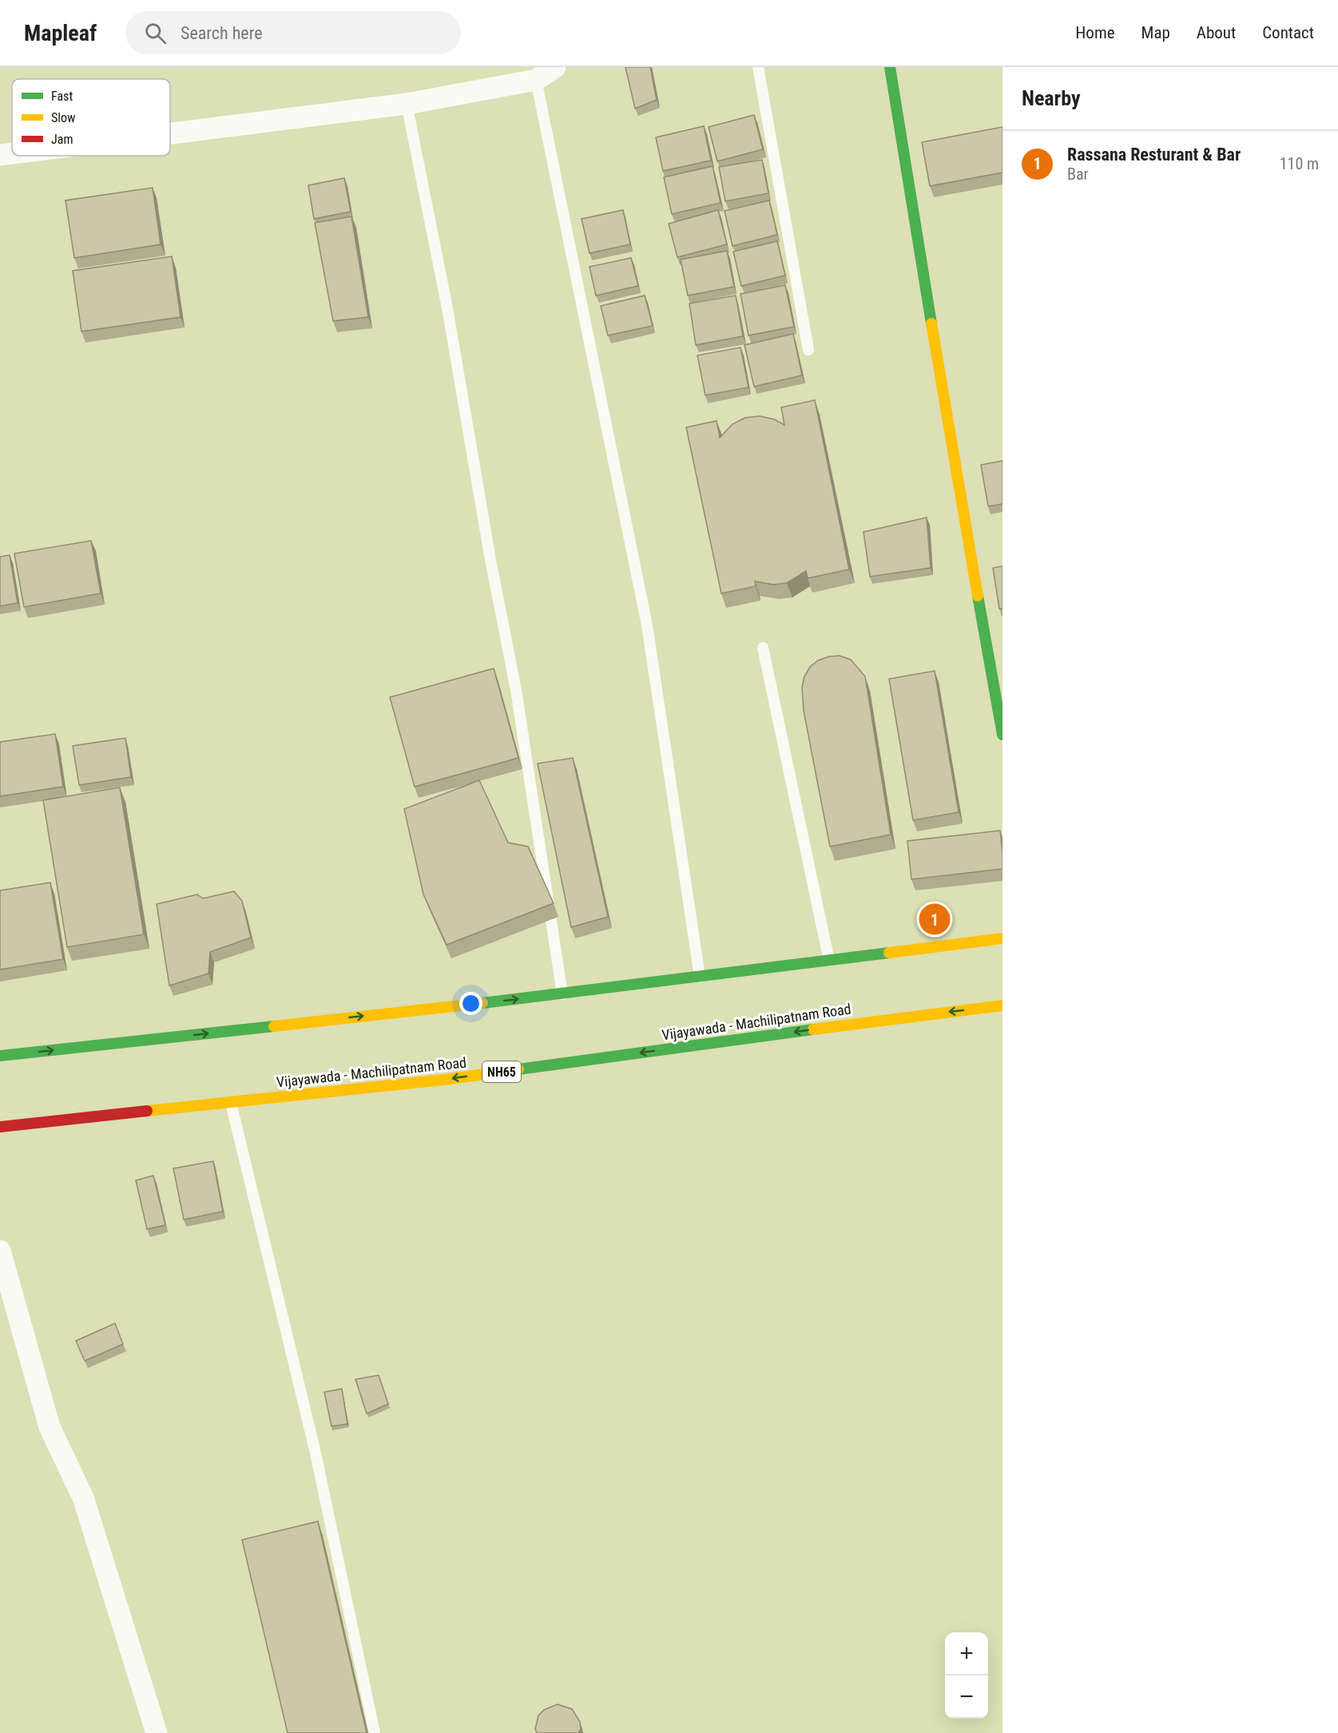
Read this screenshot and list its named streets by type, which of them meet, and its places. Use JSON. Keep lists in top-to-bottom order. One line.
{"streets":{"main road":["Vijayawada - Machilipatnam Road","NH65"]},"legend":["Fast","Slow","Jam"],"page":{"header":"Mapleaf","search":"Search here","nav":["Home","Map","About","Contact"],"heading":"Nearby","list":[{"mark":"1","name":"Rassana Resturant & Bar","note":"Bar","value":"110 m"}],"pins":"1","map_buttons":["+","−"]}}
